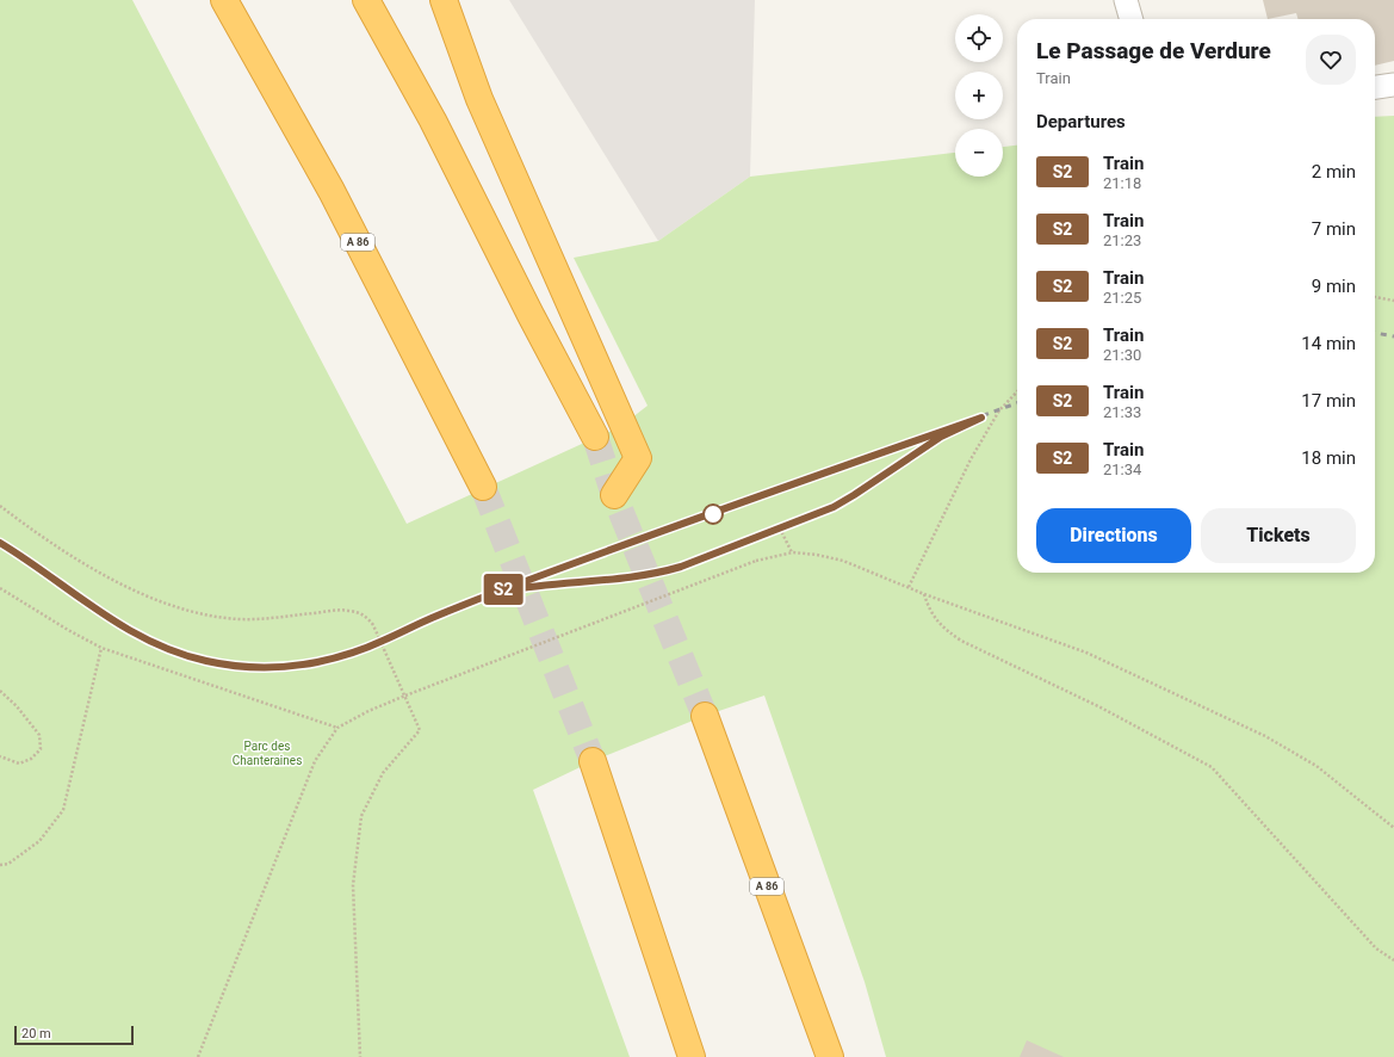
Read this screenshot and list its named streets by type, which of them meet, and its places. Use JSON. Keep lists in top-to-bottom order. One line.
{"streets":{"highway":["A 86"]},"parks":["Parc des Chanteraines"],"scale_bar":"20 m","page":{"on_map":"S2","map_buttons":["+","−"],"heading":[["Le Passage de Verdure","Train"],"Departures"],"list":[{"mark":"S2","name":"Train","note":"21:18","value":"2 min"},{"mark":"S2","name":"Train","note":"21:23","value":"7 min"},{"mark":"S2","name":"Train","note":"21:25","value":"9 min"},{"mark":"S2","name":"Train","note":"21:30","value":"14 min"},{"mark":"S2","name":"Train","note":"21:33","value":"17 min"},{"mark":"S2","name":"Train","note":"21:34","value":"18 min"}],"buttons":["Directions","Tickets"],"scale":"20 m"}}
